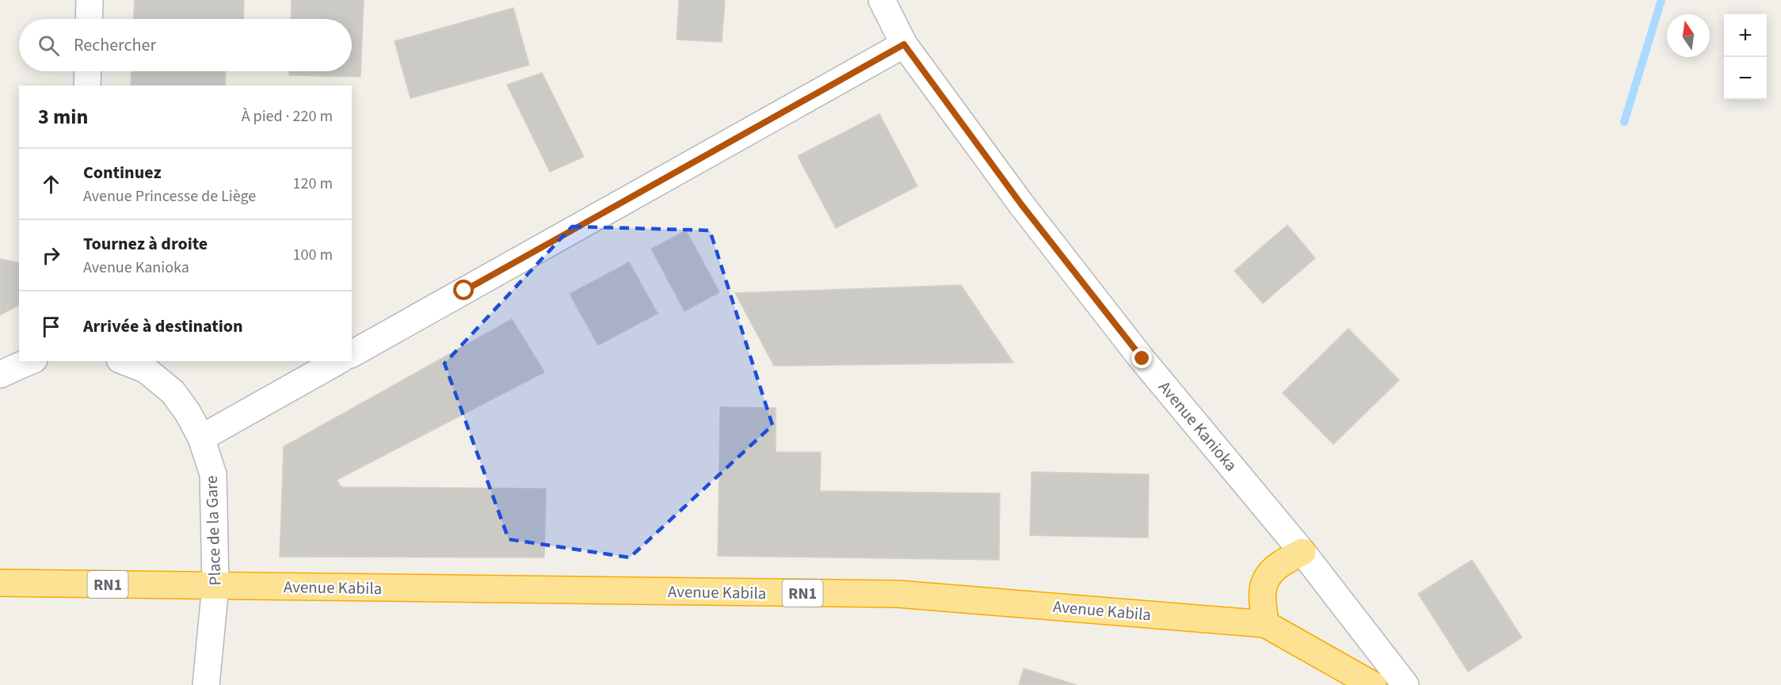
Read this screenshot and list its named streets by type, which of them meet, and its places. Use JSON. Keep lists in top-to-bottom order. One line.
{"streets":{"highway":["RN1","Avenue Kabila"],"street":["Avenue Kanioka","Place de la Gare"]},"crossings":[["Place de la Gare","RN1"],["Place de la Gare","Avenue Kabila"],["RN1","Avenue Kabila"]],"north":"top","page":{"map_buttons":["+","−"],"search":"Rechercher","heading":["3 min","À pied · 220 m"],"list":[["Continuez","Avenue Princesse de Liège","120 m"],["Tournez à droite","Avenue Kanioka","100 m"],"Arrivée à destination"]}}
